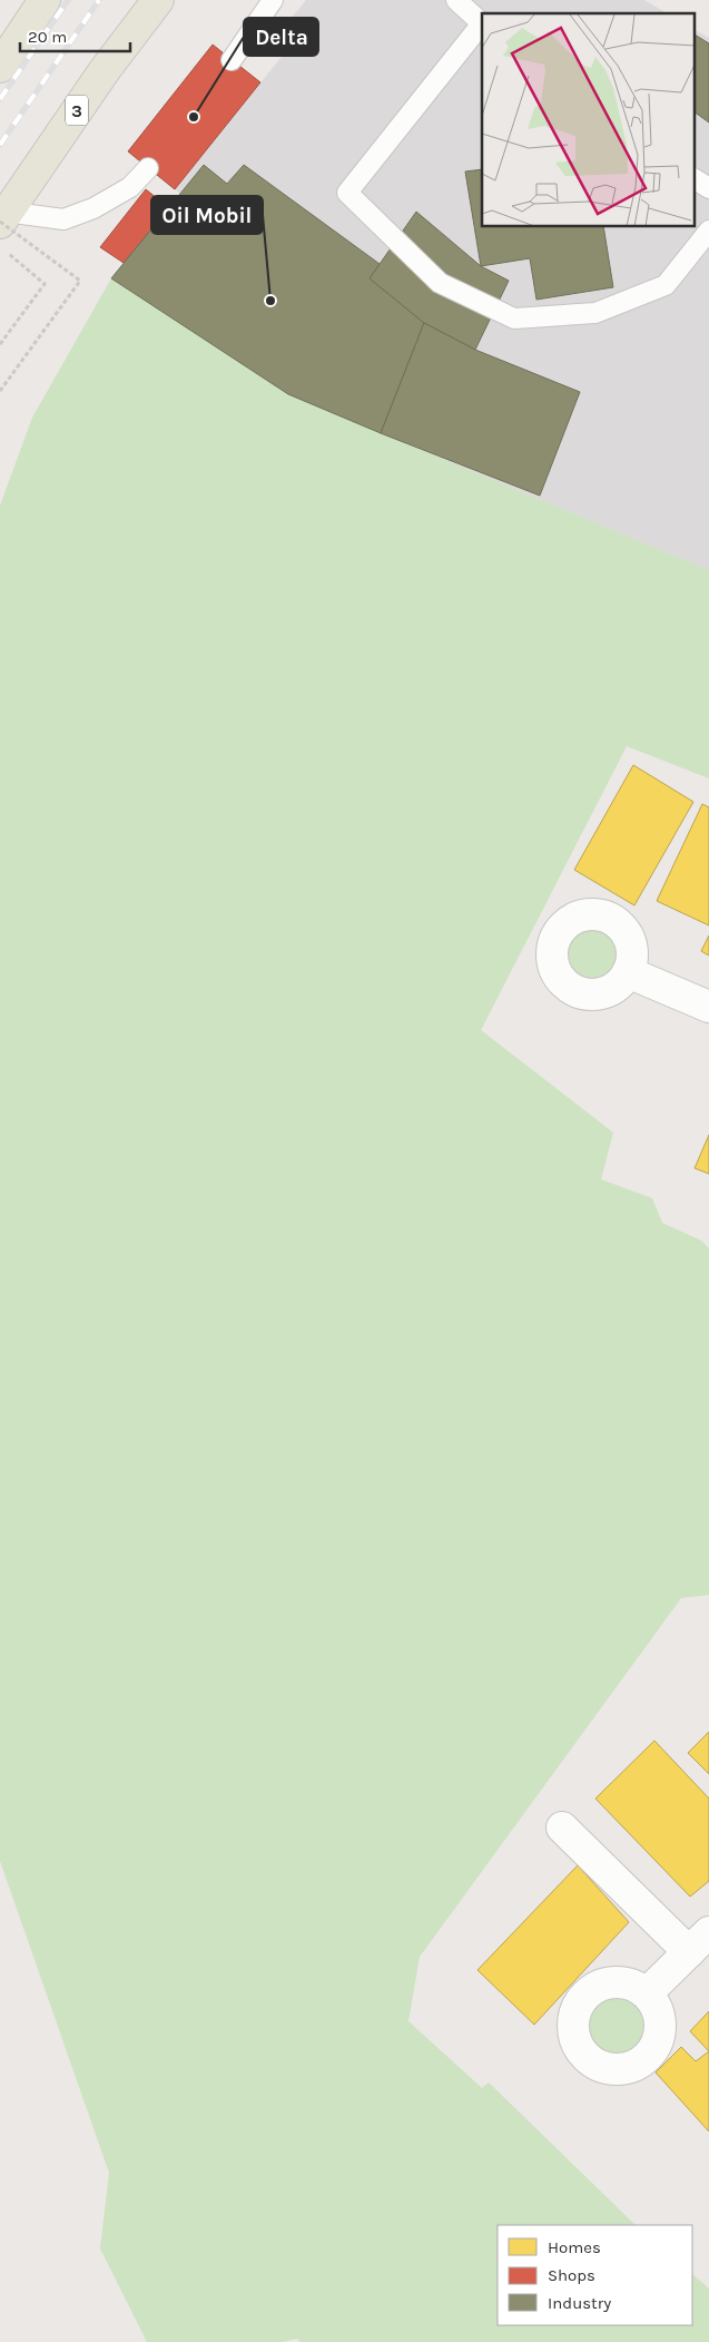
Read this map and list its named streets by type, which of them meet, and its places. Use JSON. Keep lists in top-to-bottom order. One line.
{"streets":{"main road":["3"]},"places":["Delta","Oil Mobil"],"legend":["Homes","Shops","Industry"],"scale_bar":"20 m"}
